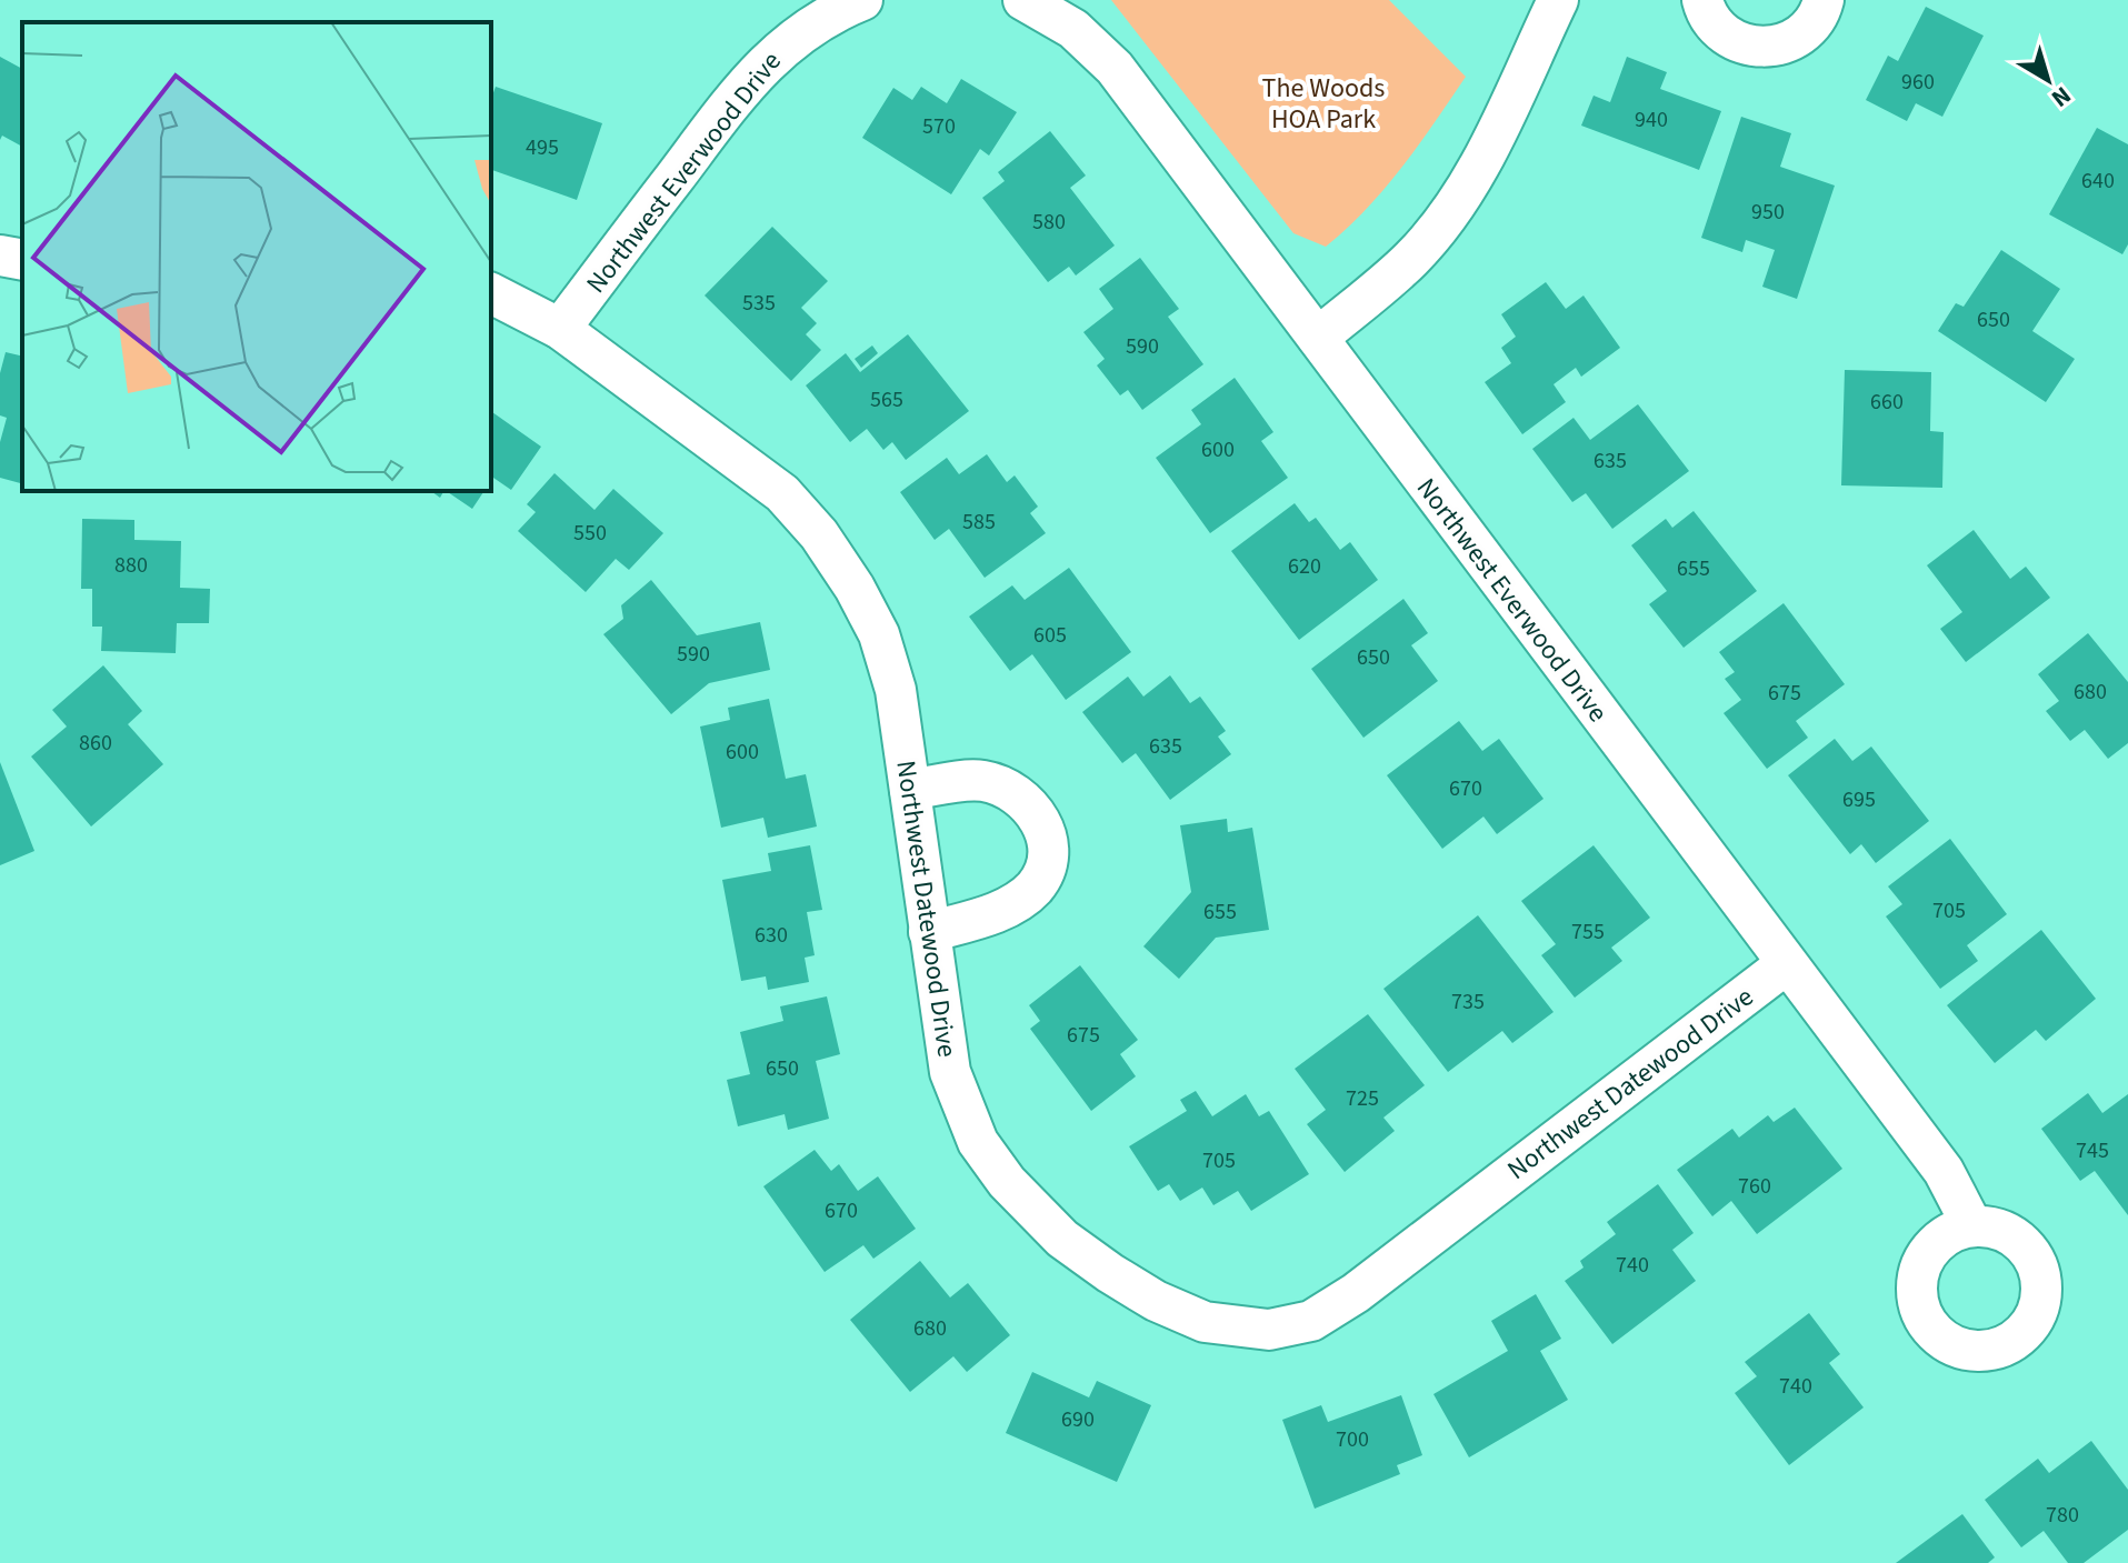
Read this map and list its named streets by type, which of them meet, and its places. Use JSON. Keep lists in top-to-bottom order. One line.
{"streets":{"street":["Northwest Everwood Drive","Northwest Datewood Drive"]},"crossings":[["Northwest Everwood Drive","Northwest Datewood Drive"]],"parks":["The Woods HOA Park"],"house_numbers":["960","940","570","495","640","950","580","535","650","590","565","660","600","635","585","550","880","620","655","605","590","650","680","675","860","635","600","670","695","705","655","755","630","735","675","650","725","745","705","760","670","740","680","740","690","700","780"],"north":"bottom right"}
